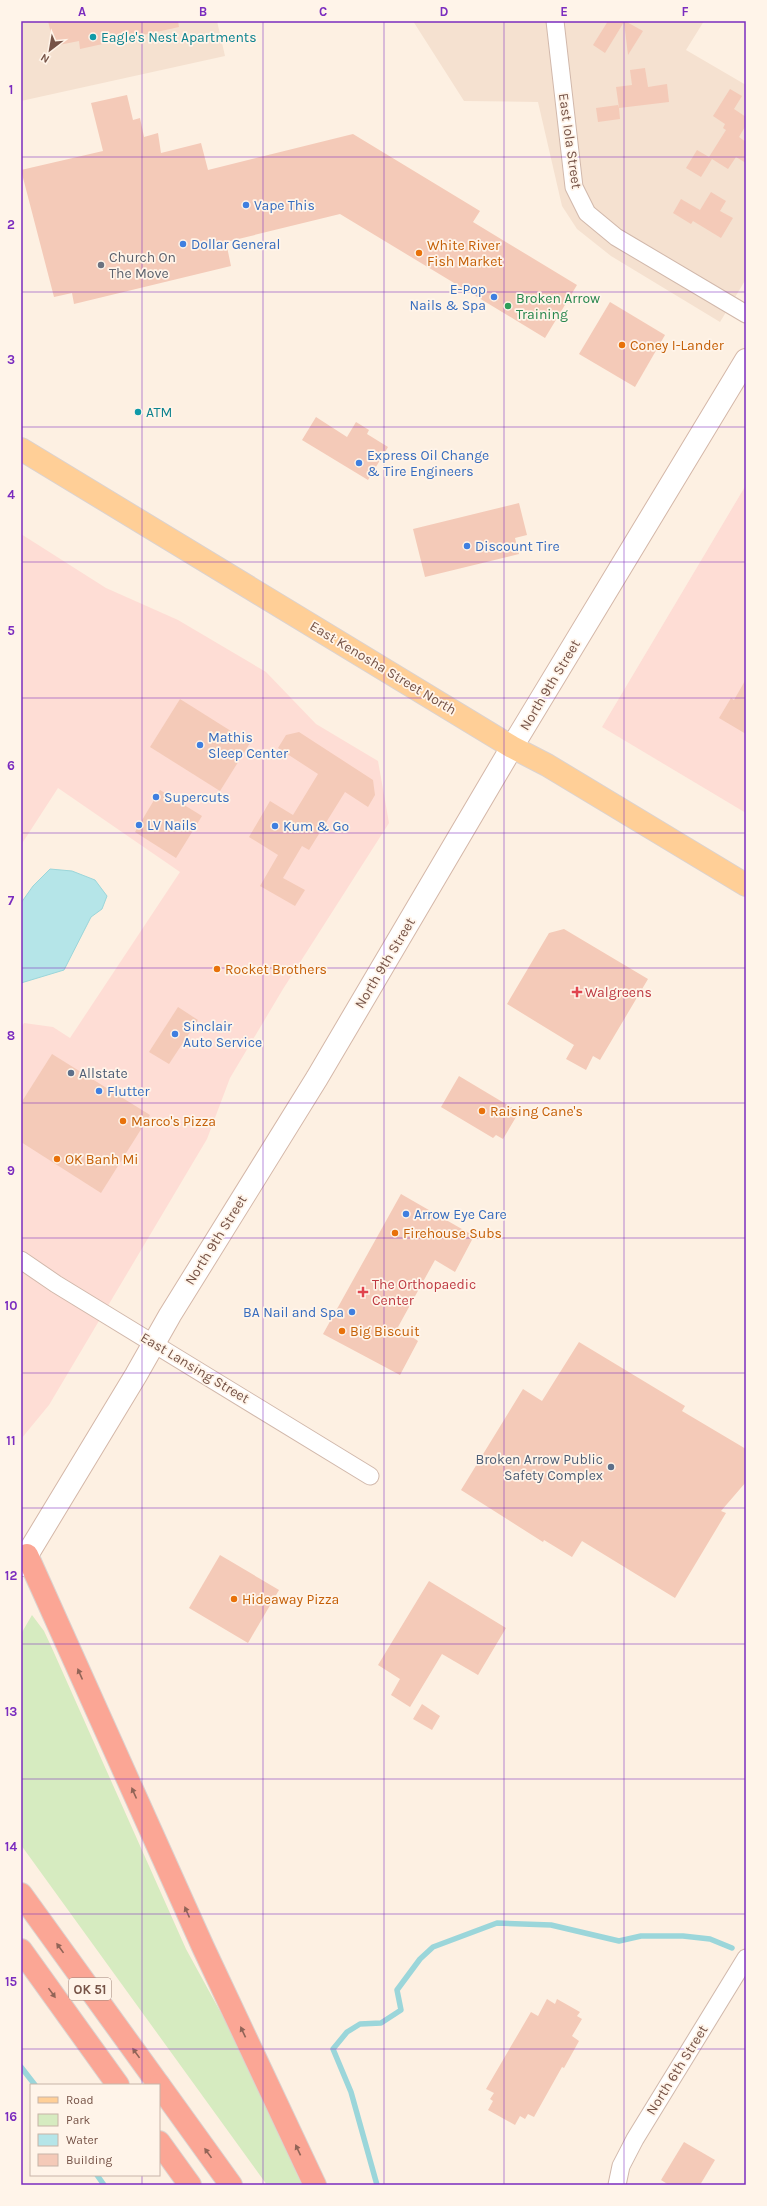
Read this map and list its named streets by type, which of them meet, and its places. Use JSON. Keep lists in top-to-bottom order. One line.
{"streets":{"highway":["OK 51"],"main road":["East Kenosha Street North","North 9th Street"],"street":["East Iola Street","East Lansing Street","North 6th Street"]},"crossings":[["East Kenosha Street North","North 9th Street"],["North 9th Street","East Lansing Street"]],"places":{"other":["Eagle's Nest Apartments","Vape This","Dollar General","White River Fish Market","Church On The Move","E-Pop Nails & Spa","Broken Arrow Training","Coney I-Lander","ATM","Express Oil Change & Tire Engineers","Discount Tire","Mathis Sleep Center","Supercuts","LV Nails","Kum & Go","Rocket Brothers","Sinclair Auto Service","Allstate","Flutter","Raising Cane's","Marco's Pizza","OK Banh Mi","Arrow Eye Care","Firehouse Subs","BA Nail and Spa","Big Biscuit","Broken Arrow Public Safety Complex","Hideaway Pizza"],"health":["Walgreens","The Orthopaedic Center"]},"legend":["Road","Park","Water","Building"],"north":"bottom left","grid":{"columns":["A","B","C","D","E","F"],"rows":["1","2","3","4","5","6","7","8","9","10","11","12","13","14","15","16"]}}
